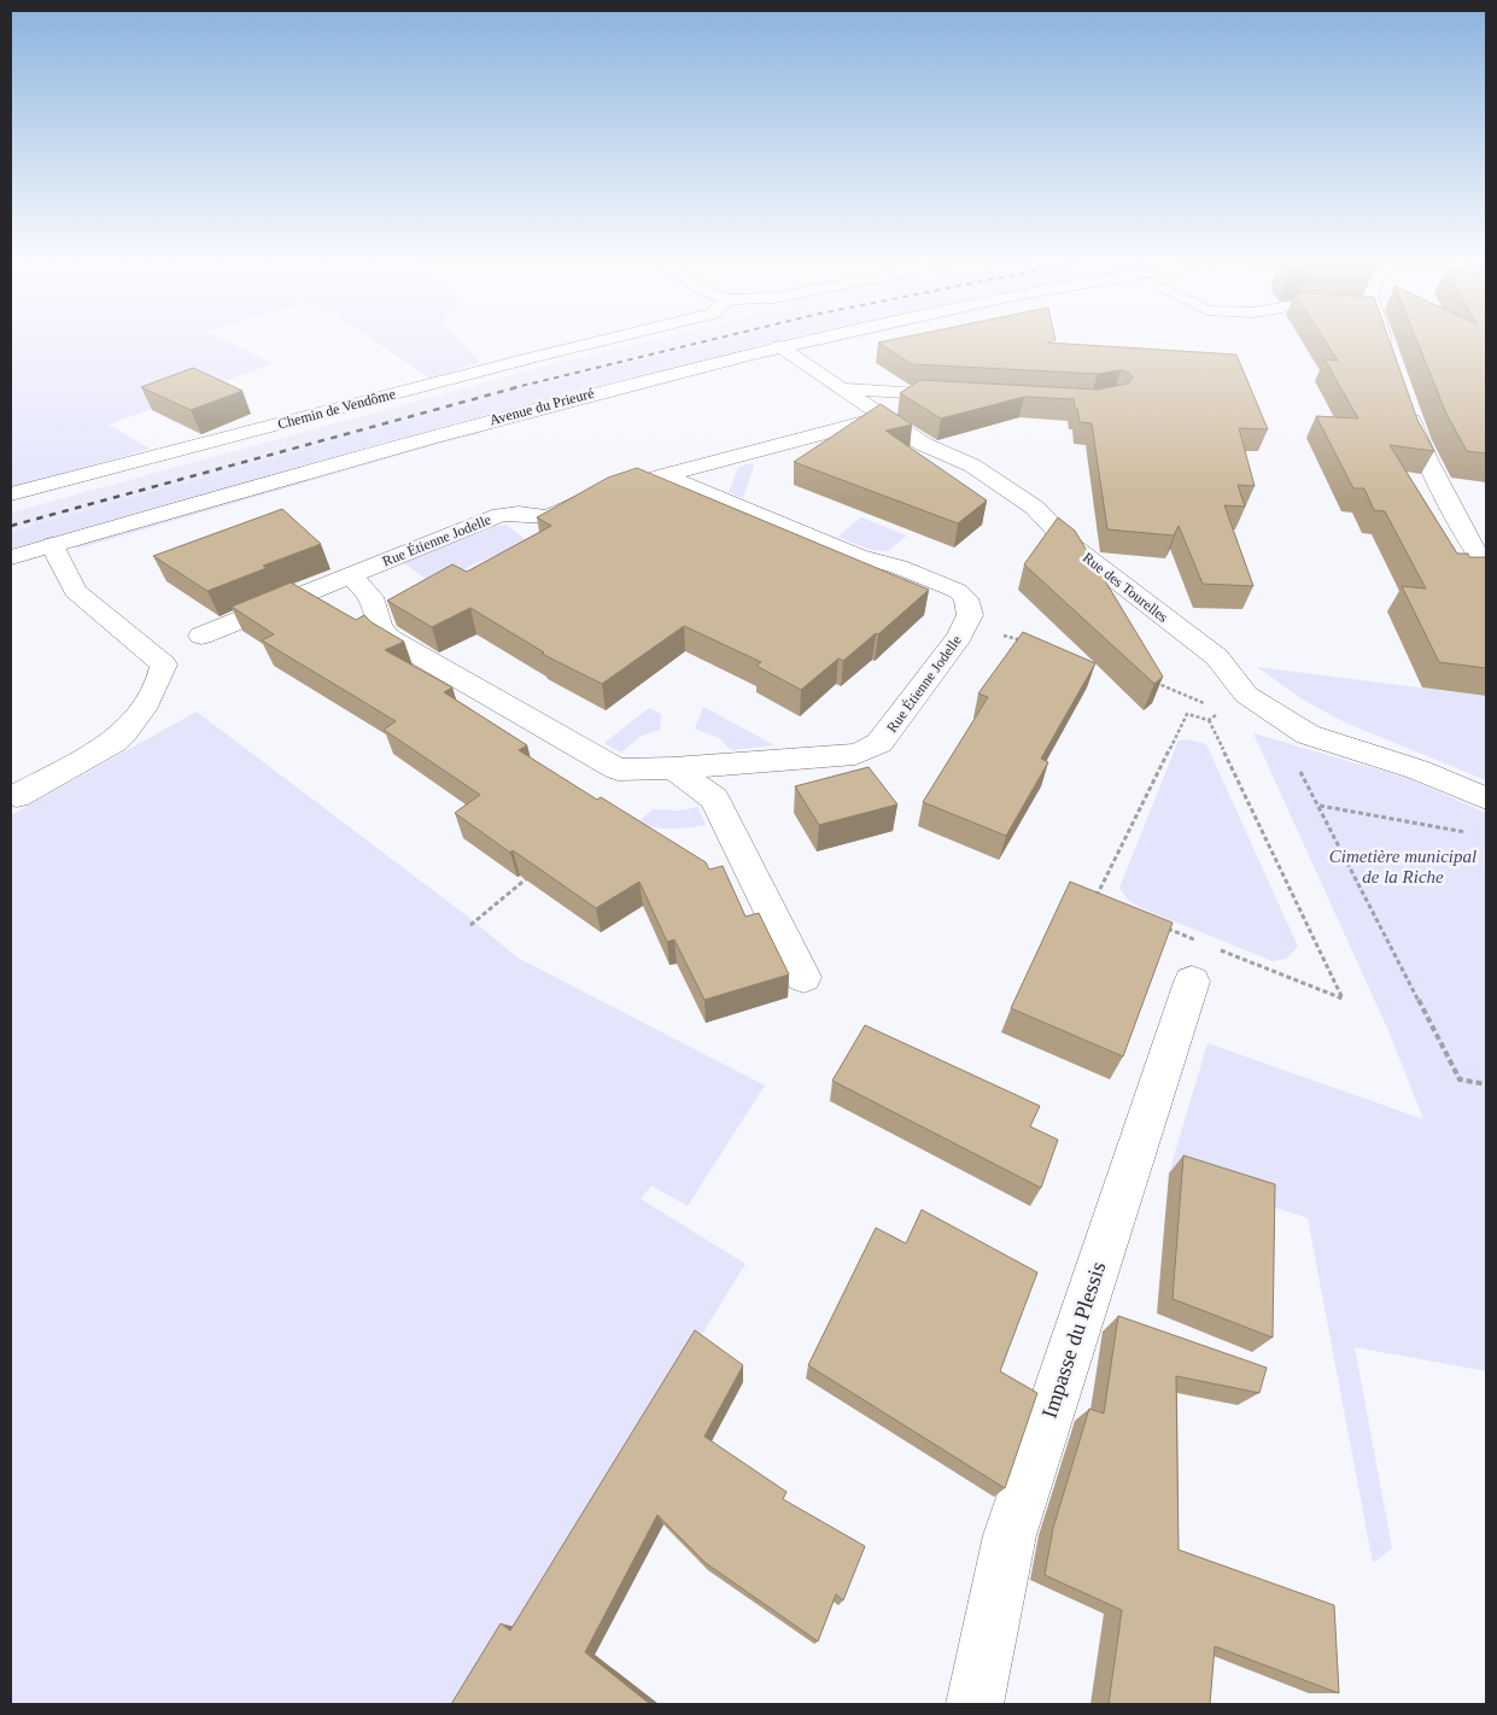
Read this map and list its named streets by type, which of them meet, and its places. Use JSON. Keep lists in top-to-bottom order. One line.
{"streets":{"street":["Avenue du Prieuré","Chemin de Vendôme","Rue Étienne Jodelle","Rue des Tourelles","Impasse du Plessis"]},"crossings":[["Avenue du Prieuré","Rue des Tourelles"],["Rue Étienne Jodelle","Rue des Tourelles"]],"parks":["Cimetière municipal de la Riche"]}
